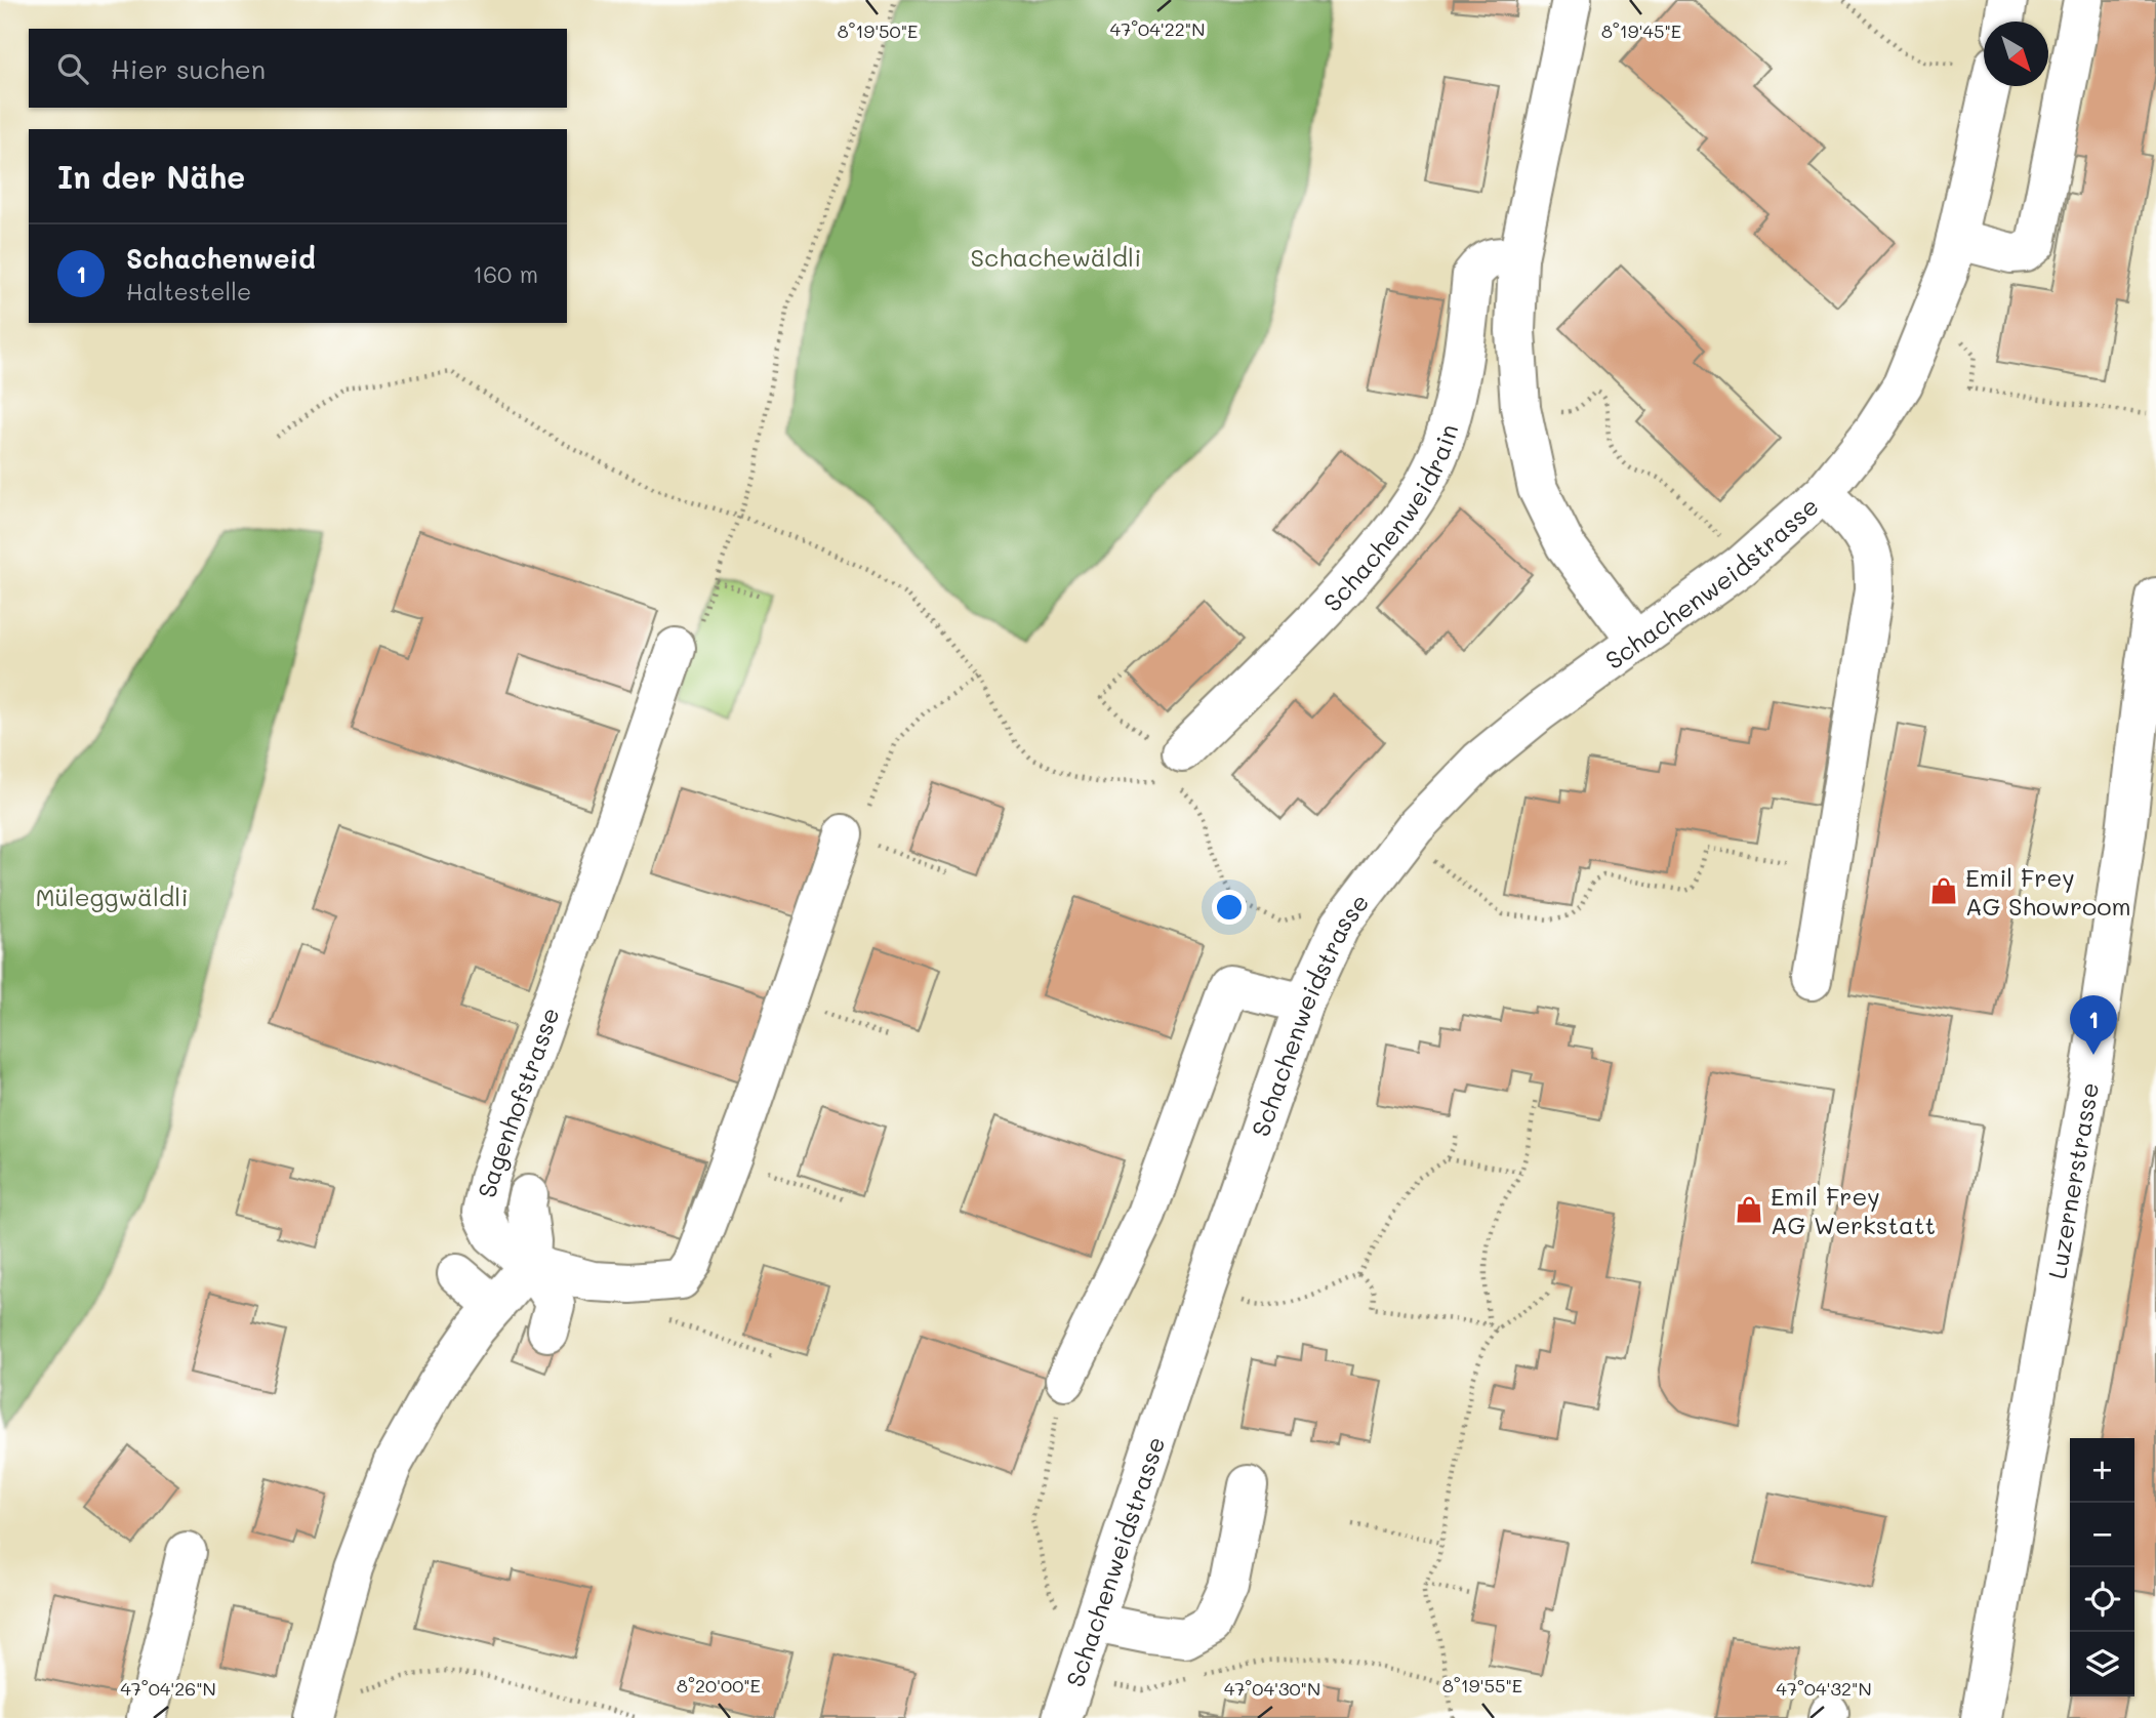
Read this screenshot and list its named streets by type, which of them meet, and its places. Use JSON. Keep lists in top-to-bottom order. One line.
{"streets":{"street":["Schachenweidrain","Schachenweidstrasse","Sagenhofstrasse","Luzernerstrasse"]},"parks":["Schachewäldli","Müleggwäldli"],"places":{"shop":["Emil Frey AG Showroom","Emil Frey AG Werkstatt"]},"north":"bottom right","page":{"search":"Hier suchen","heading":"In der Nähe","list":[{"mark":"1","name":"Schachenweid","note":"Haltestelle","value":"160 m"}],"pins":"1","map_buttons":["+","−"]},"coordinates":["47°04'22\"N","8°19'50\"E","8°19'45\"E","8°20'00\"E","8°19'55\"E","47°04'26\"N","47°04'30\"N","47°04'32\"N"]}
